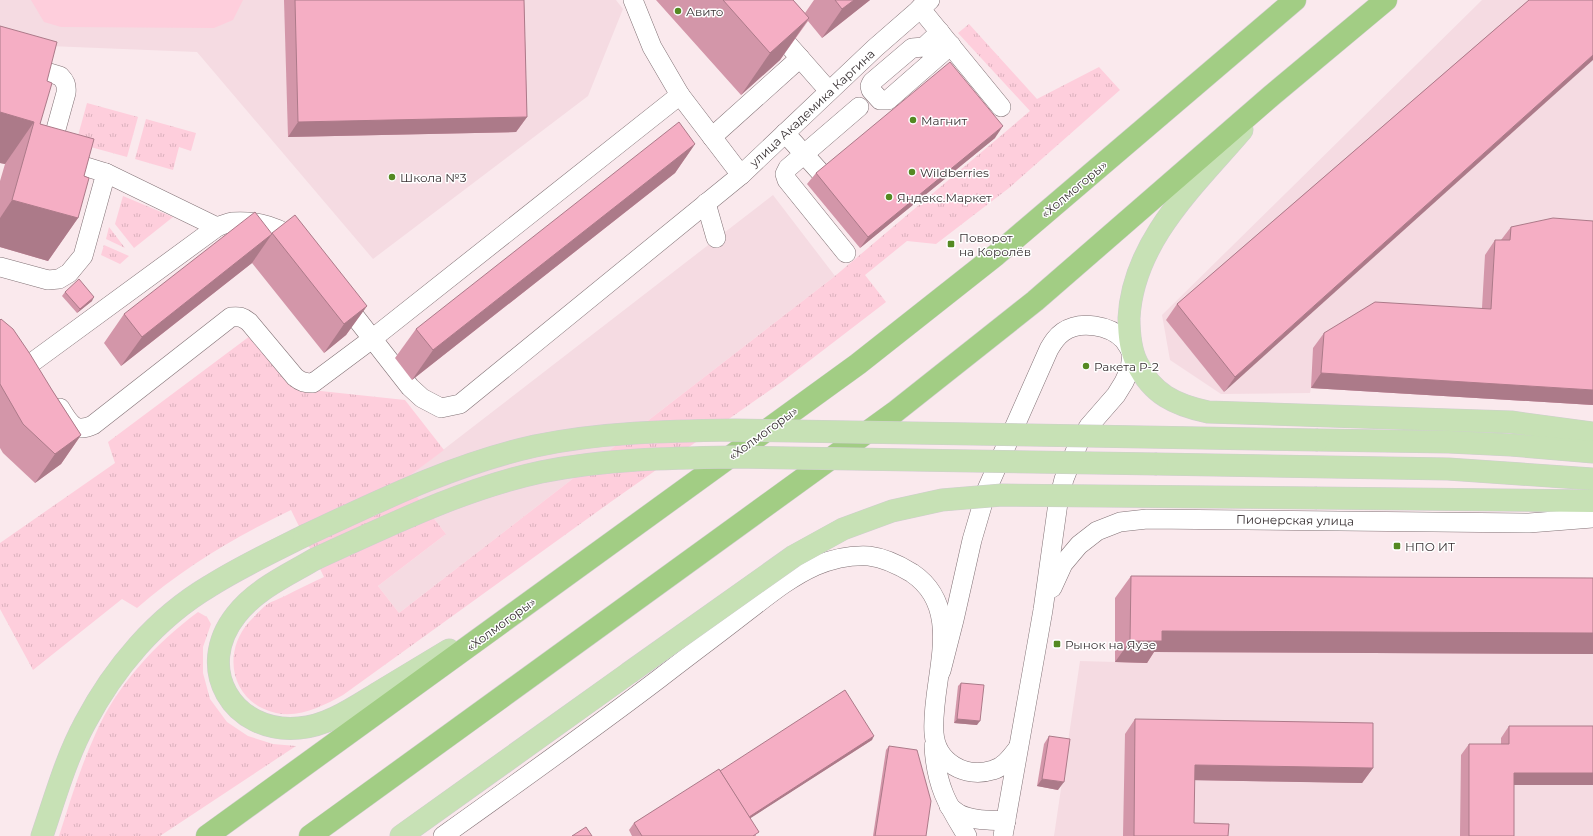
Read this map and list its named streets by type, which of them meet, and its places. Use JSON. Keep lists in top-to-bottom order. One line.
{"streets":{"highway":["«Холмогоры»"],"main road":["Пионерская улица"],"street":["улица Академика Каргина"]},"places":{"other":["Авито","Магнит","Wildberries","Школа №3","Яндекс.Маркет","Ракета Р-2"],"transit":["Поворот на Королёв","НПО ИТ","Рынок на Яузе"]}}
